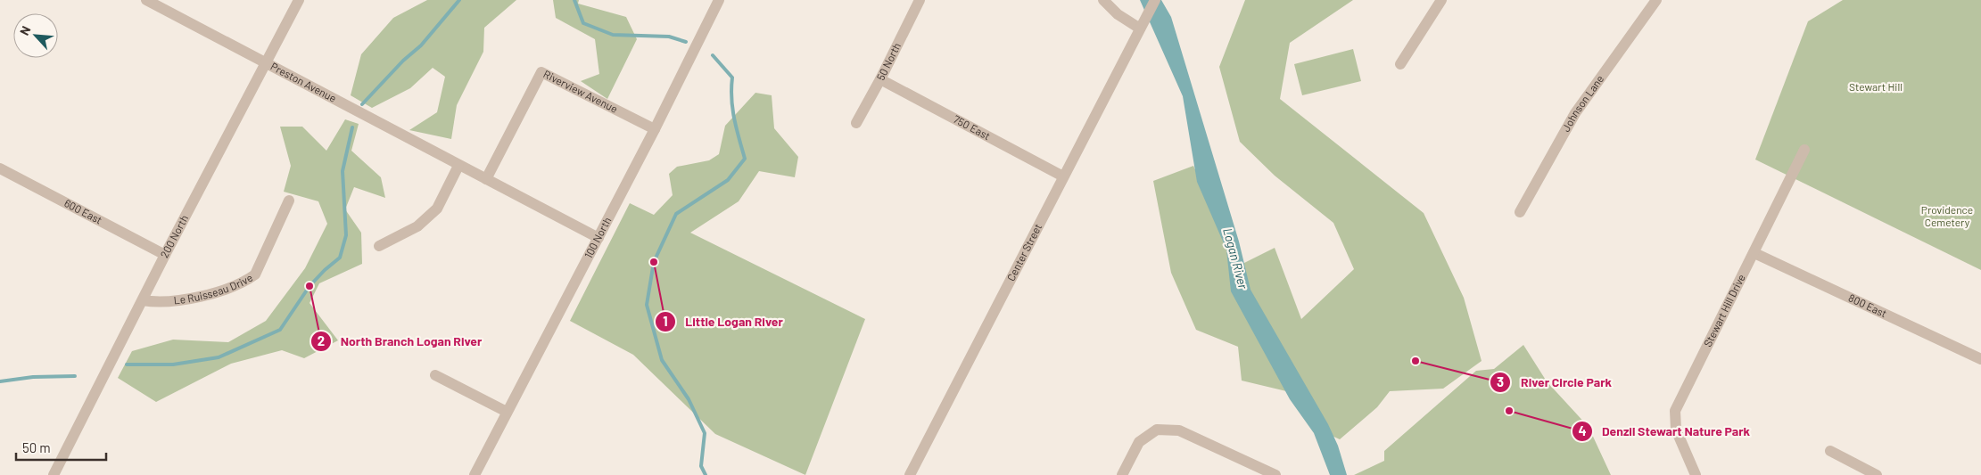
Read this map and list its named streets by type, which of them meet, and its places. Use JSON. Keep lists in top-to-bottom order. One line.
{"streets":{"street":["50 North","Preston Avenue","Riverview Avenue","Johnson Lane","750 East","600 East","200 North","100 North","Center Street","Le Ruisseau Drive","800 East","Stewart Hill Drive"]},"crossings":[["50 North","750 East"],["Preston Avenue","Riverview Avenue"],["Preston Avenue","200 North"],["Preston Avenue","100 North"],["Riverview Avenue","100 North"],["750 East","Center Street"],["600 East","200 North"],["200 North","Le Ruisseau Drive"],["800 East","Stewart Hill Drive"]],"water":["Logan River"],"parks":["Stewart Hill","Providence Cemetery"],"places":["Little Logan River","North Branch Logan River","River Circle Park","Denzil Stewart Nature Park"],"scale_bar":"50 m","north":"top left"}
